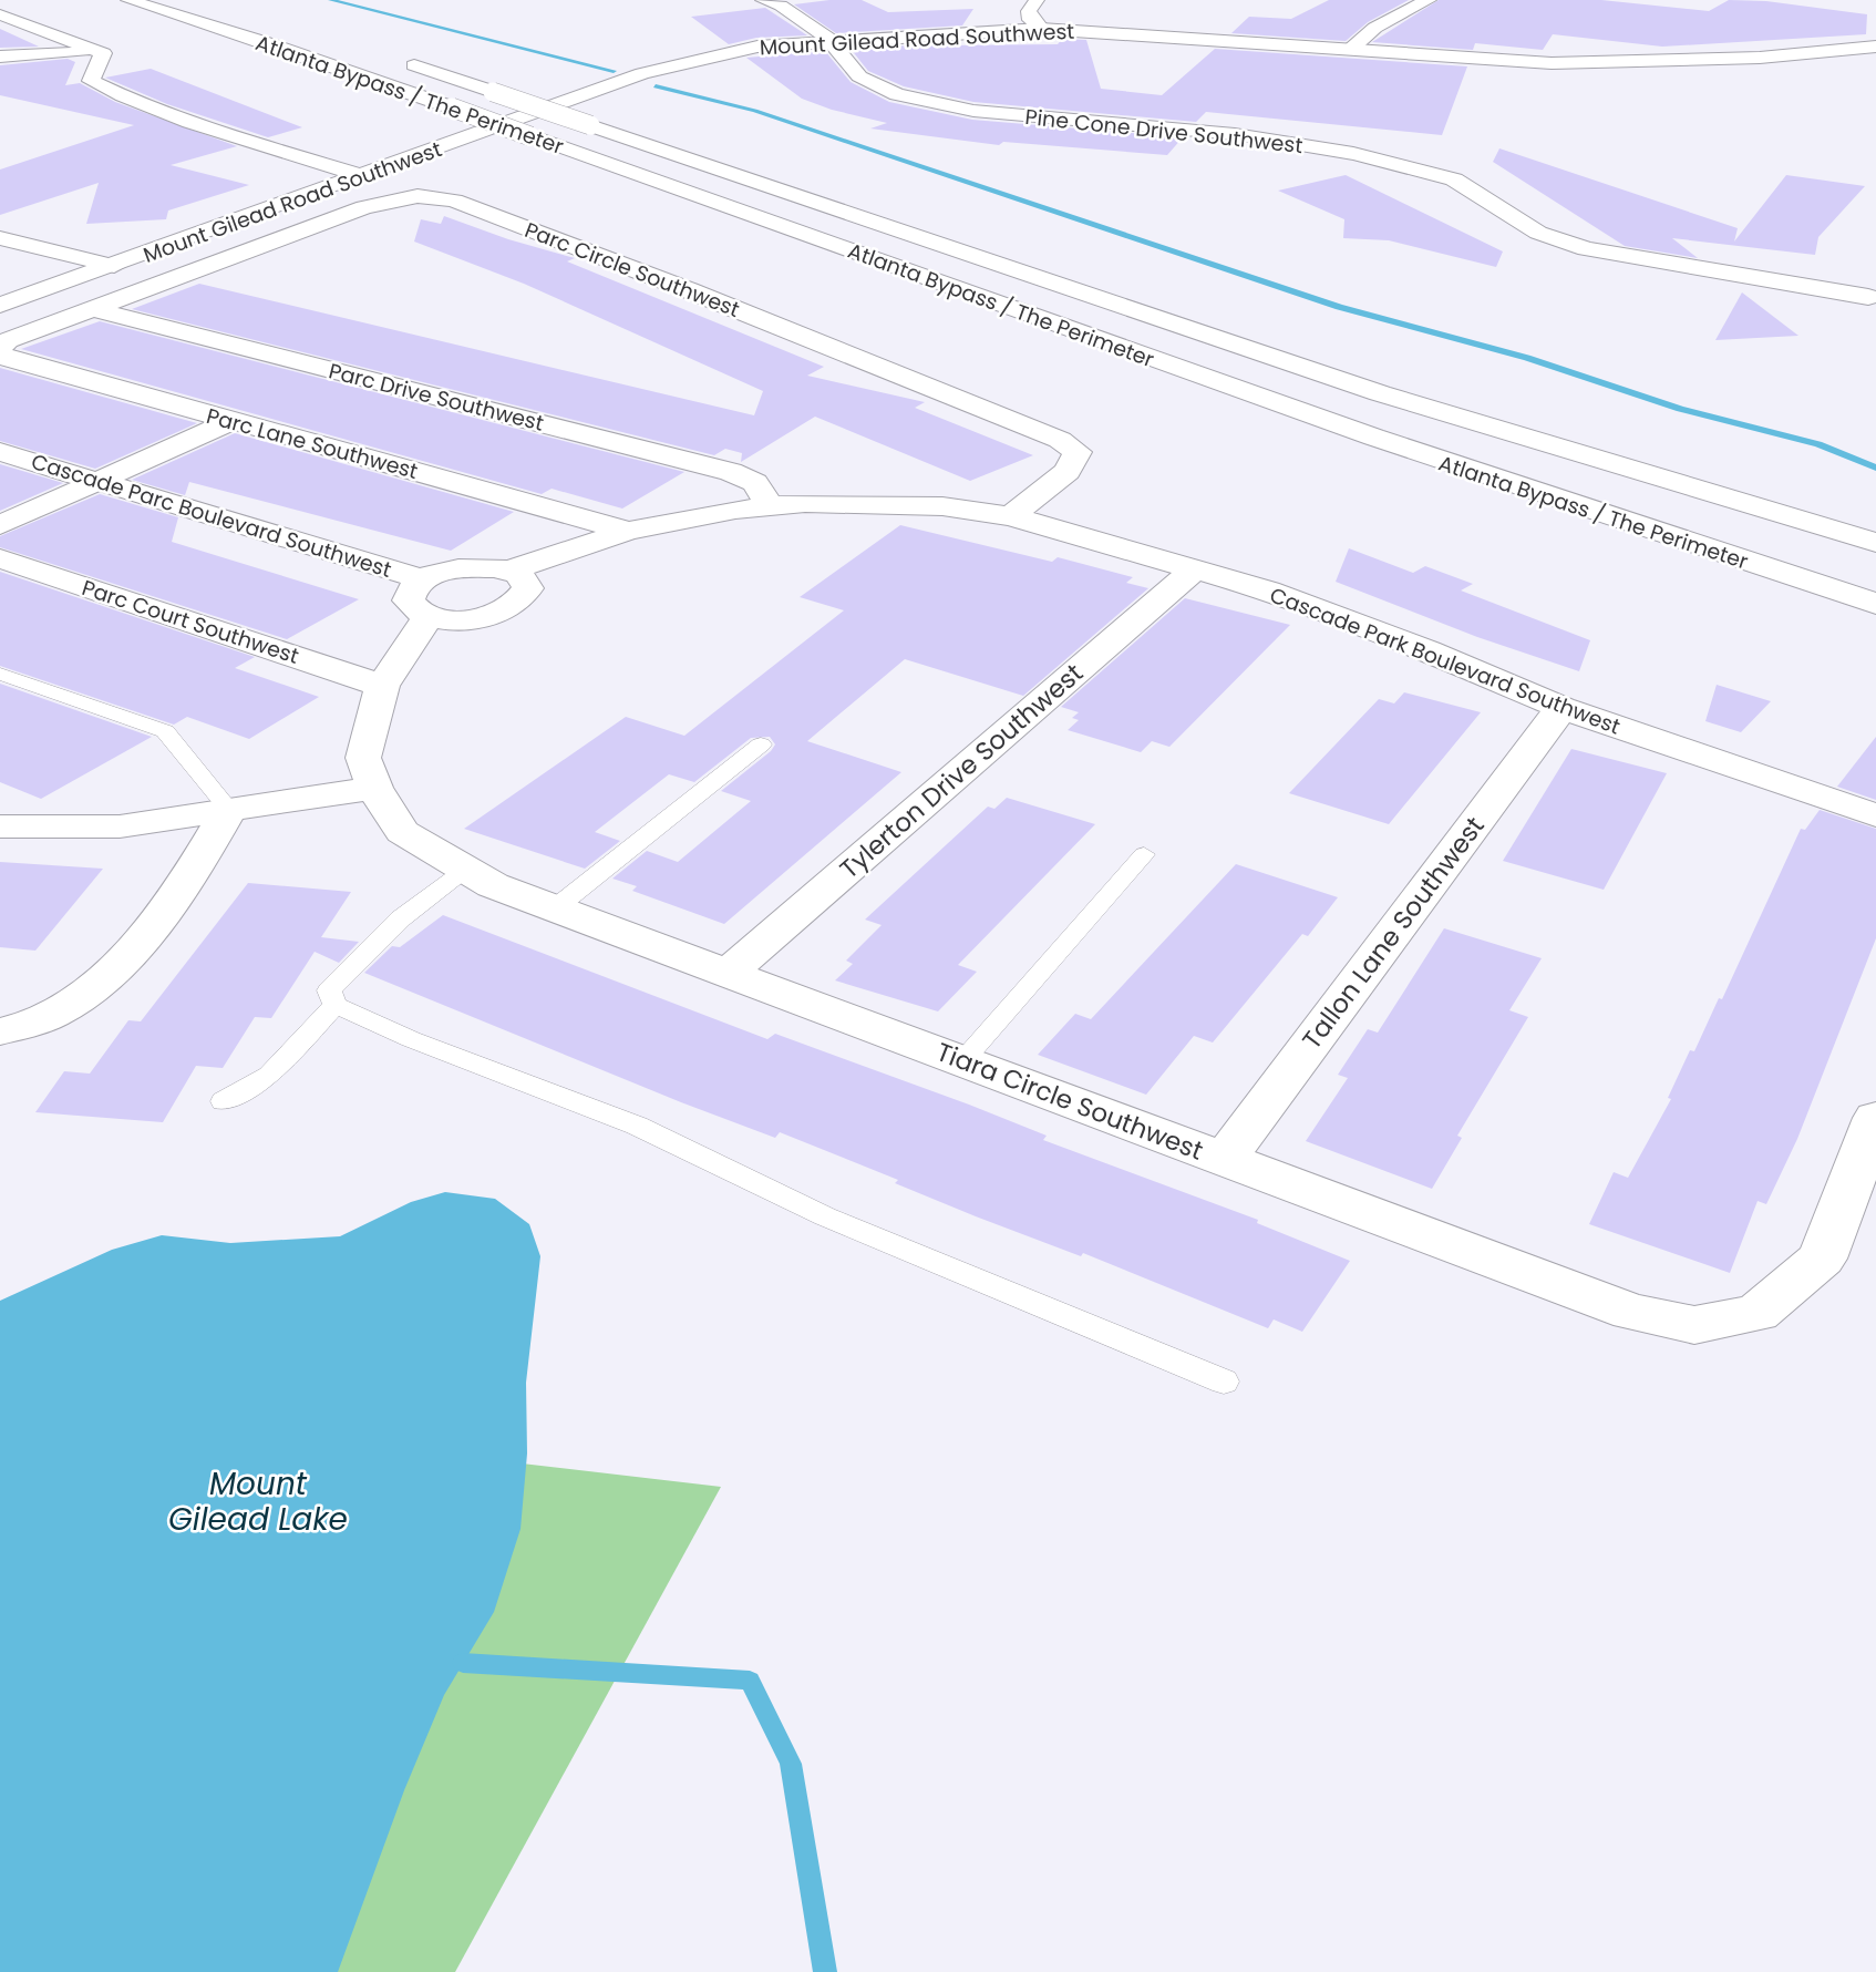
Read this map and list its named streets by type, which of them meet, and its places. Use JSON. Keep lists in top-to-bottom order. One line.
{"streets":{"main road":["Mount Gilead Road Southwest","Atlanta Bypass / The Perimeter","Pine Cone Drive Southwest","Parc Circle Southwest","Parc Drive Southwest","Parc Lane Southwest","Cascade Parc Boulevard Southwest","Parc Court Southwest","Cascade Park Boulevard Southwest","Tylerton Drive Southwest","Tallon Lane Southwest","Tiara Circle Southwest"]},"crossings":[["Mount Gilead Road Southwest","Pine Cone Drive Southwest"],["Parc Circle Southwest","Parc Drive Southwest"],["Parc Circle Southwest","Parc Lane Southwest"],["Parc Circle Southwest","Cascade Park Boulevard Southwest"],["Parc Drive Southwest","Parc Lane Southwest"],["Cascade Parc Boulevard Southwest","Tiara Circle Southwest"],["Parc Court Southwest","Tiara Circle Southwest"],["Cascade Park Boulevard Southwest","Tylerton Drive Southwest"],["Cascade Park Boulevard Southwest","Tallon Lane Southwest"],["Tylerton Drive Southwest","Tiara Circle Southwest"],["Tallon Lane Southwest","Tiara Circle Southwest"]],"water":["Mount Gilead Lake"]}
